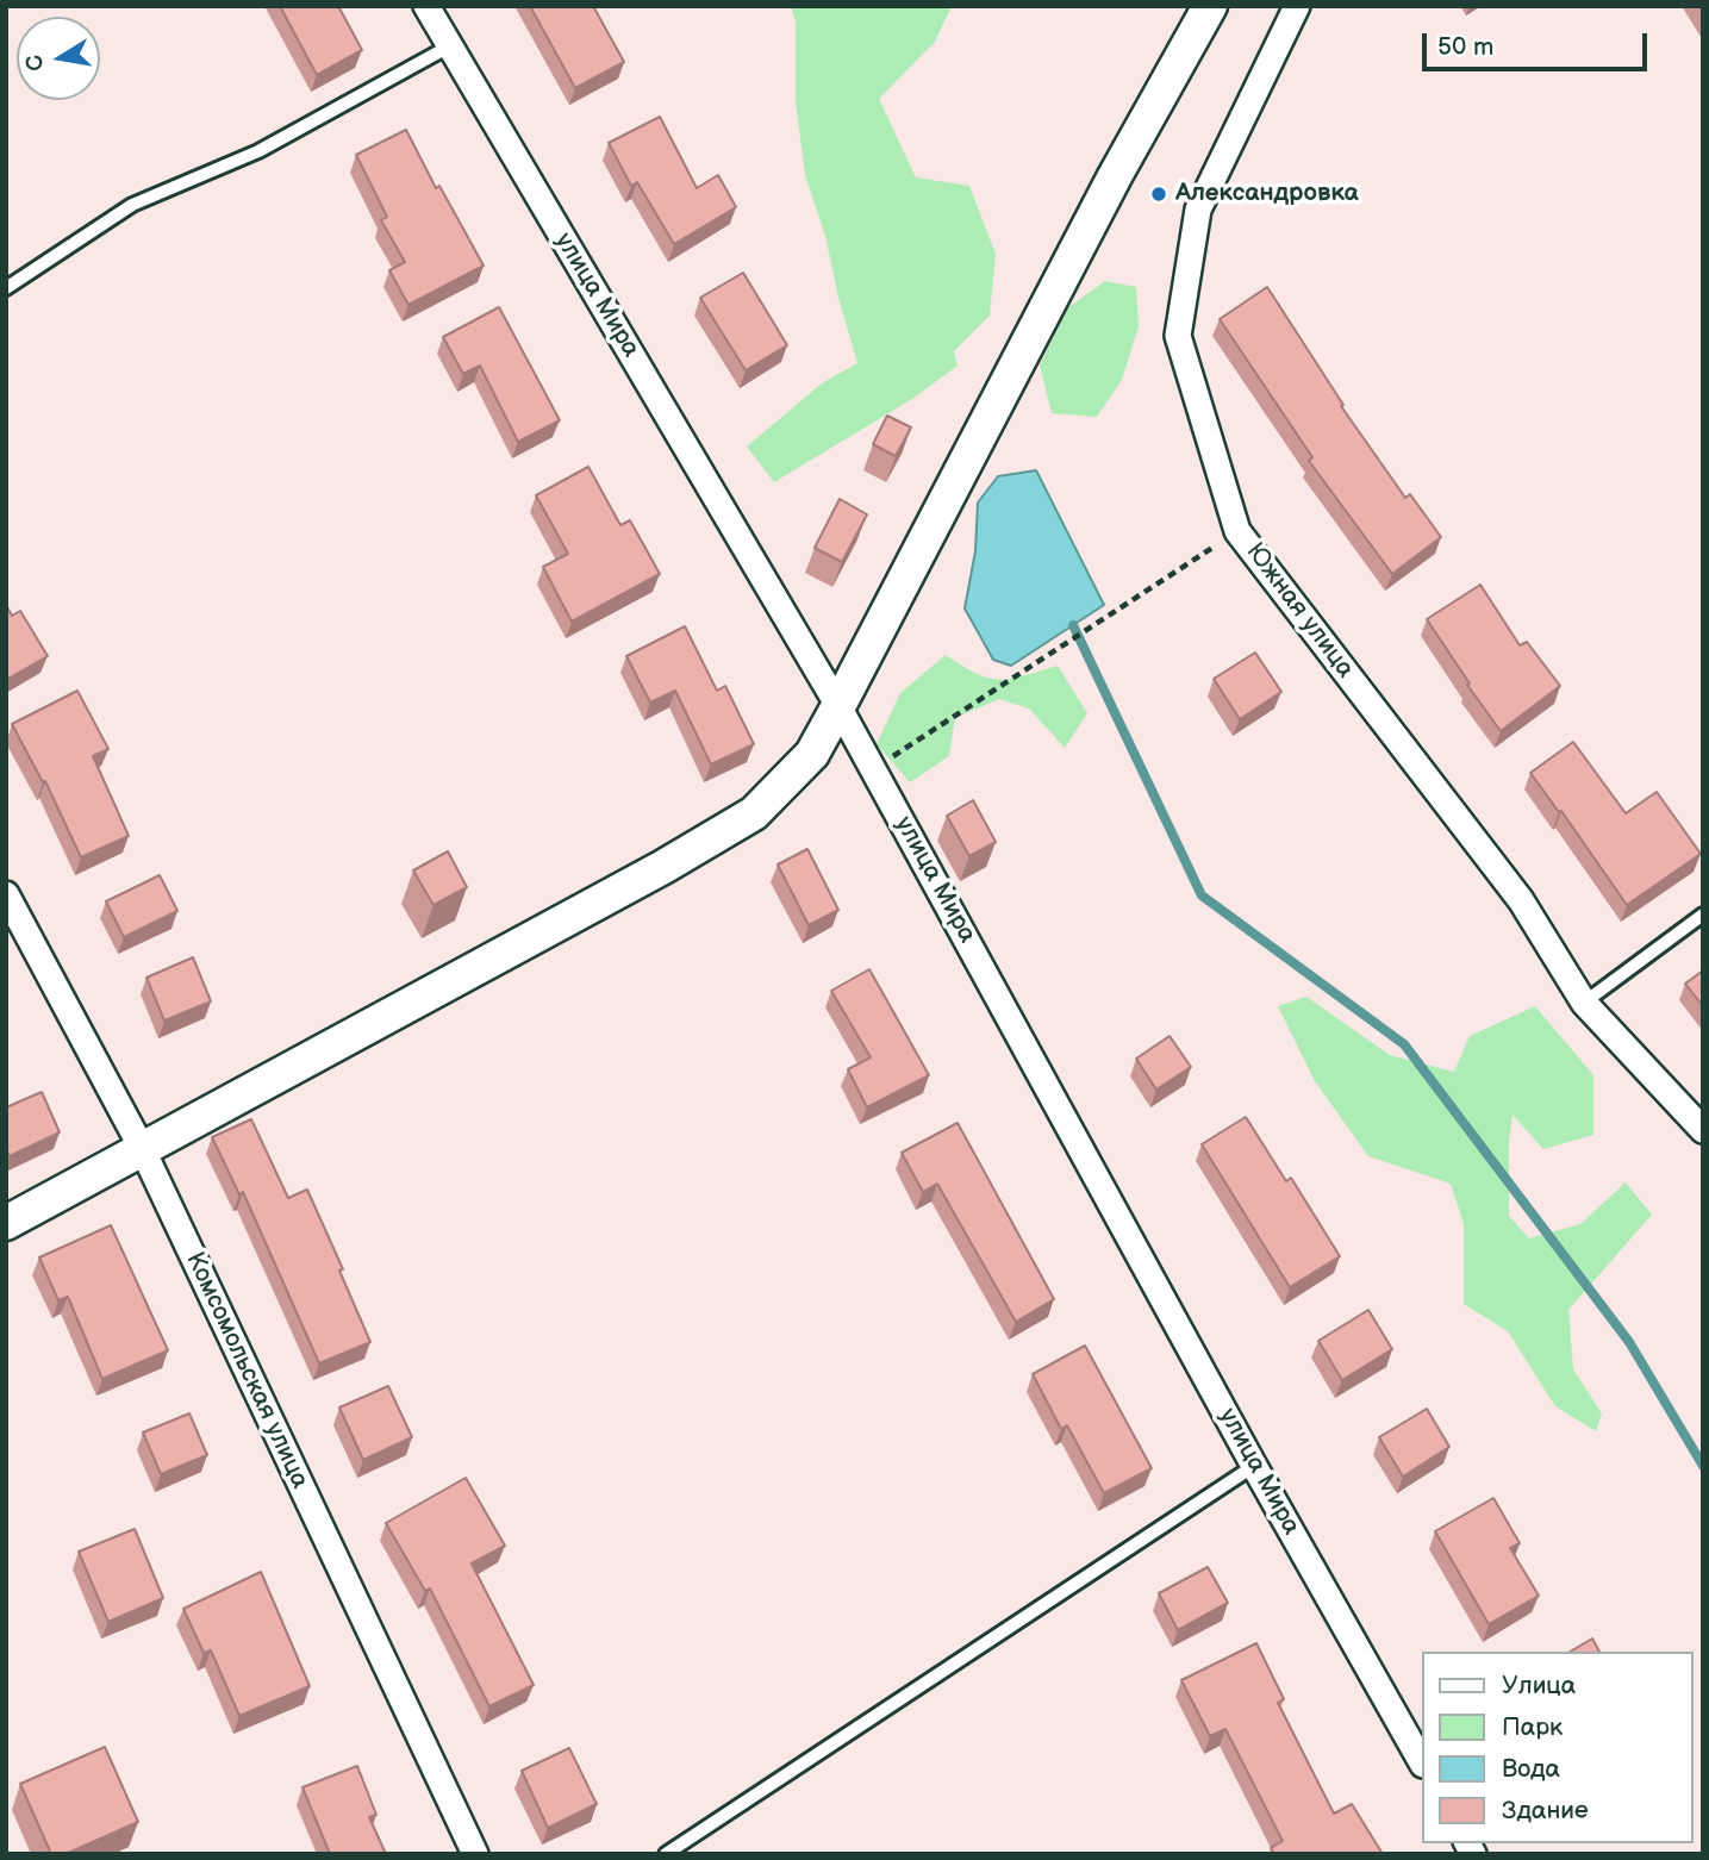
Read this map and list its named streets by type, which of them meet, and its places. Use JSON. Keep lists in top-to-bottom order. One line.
{"streets":{"street":["улица Мира","Южная улица","Комсомольская улица"]},"places":["Александровка"],"legend":["Улица","Парк","Вода","Здание"],"scale_bar":"50 m","north":"left"}
